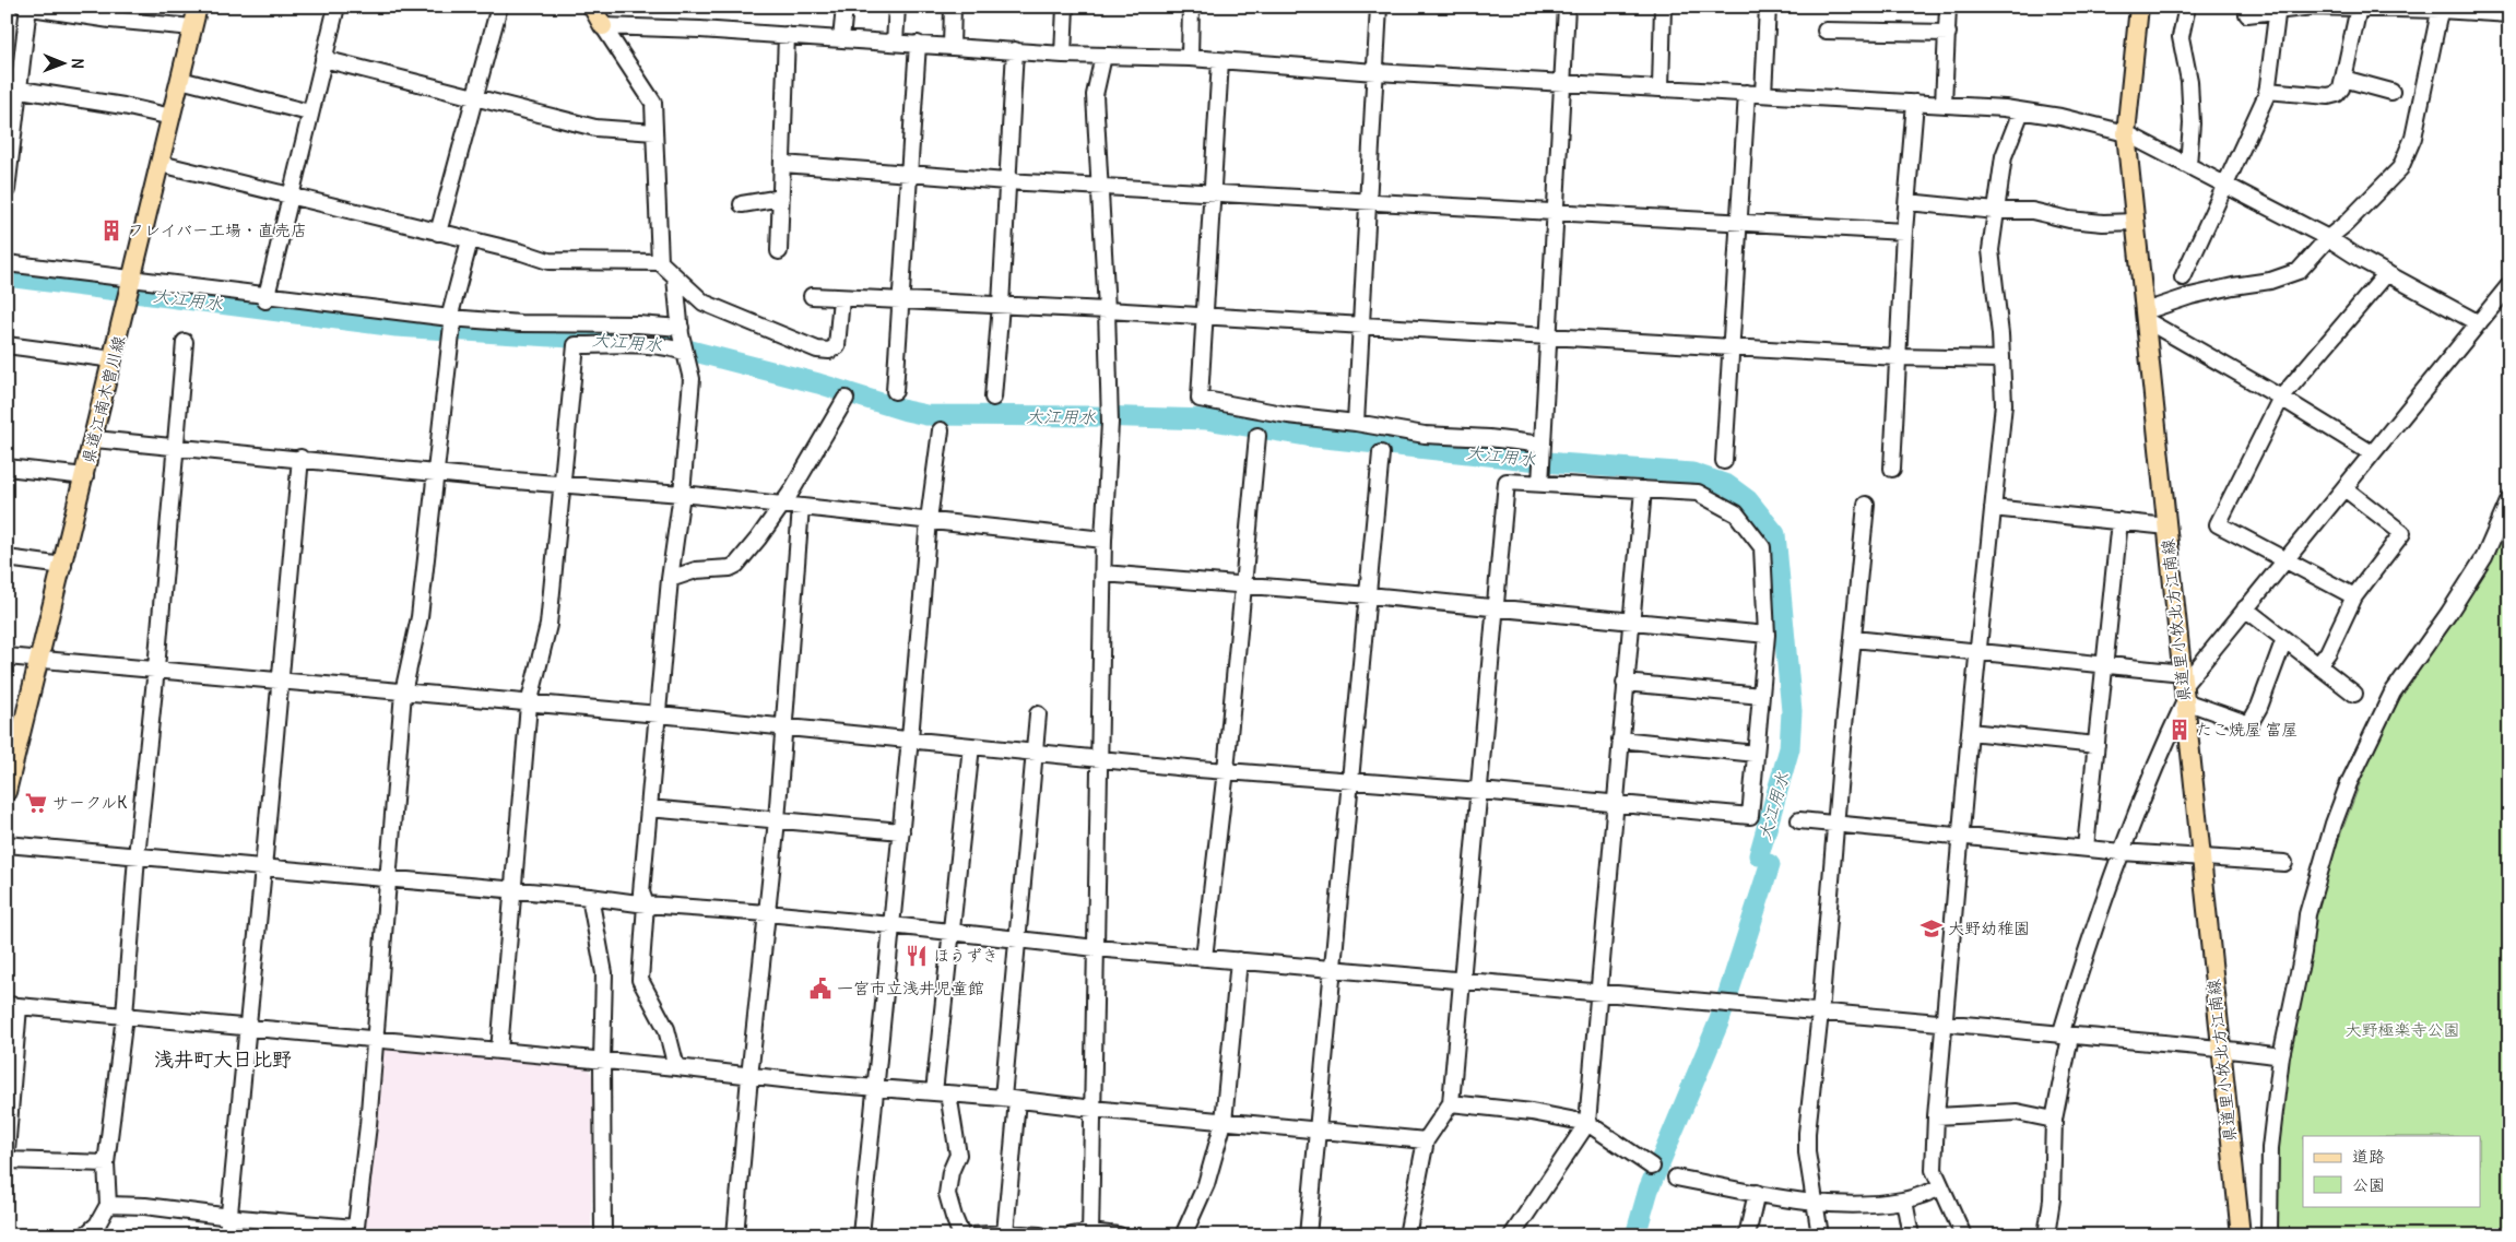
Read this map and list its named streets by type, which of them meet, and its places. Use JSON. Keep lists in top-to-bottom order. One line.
{"streets":{"main road":["県道江南木曽川線","県道里小牧北方江南線"]},"districts":["浅井町大日比野"],"water":["大江用水"],"parks":["大野極楽寺公園"],"places":{"building":["フレイバー工場・直売店","たこ焼屋 富屋"],"supermarket":["サークルK"],"school or university":["大野幼稚園"],"restaurant":["ほうずき"],"public building":["一宮市立浅井児童館"]},"legend":["道路","公園"],"north":"right"}
